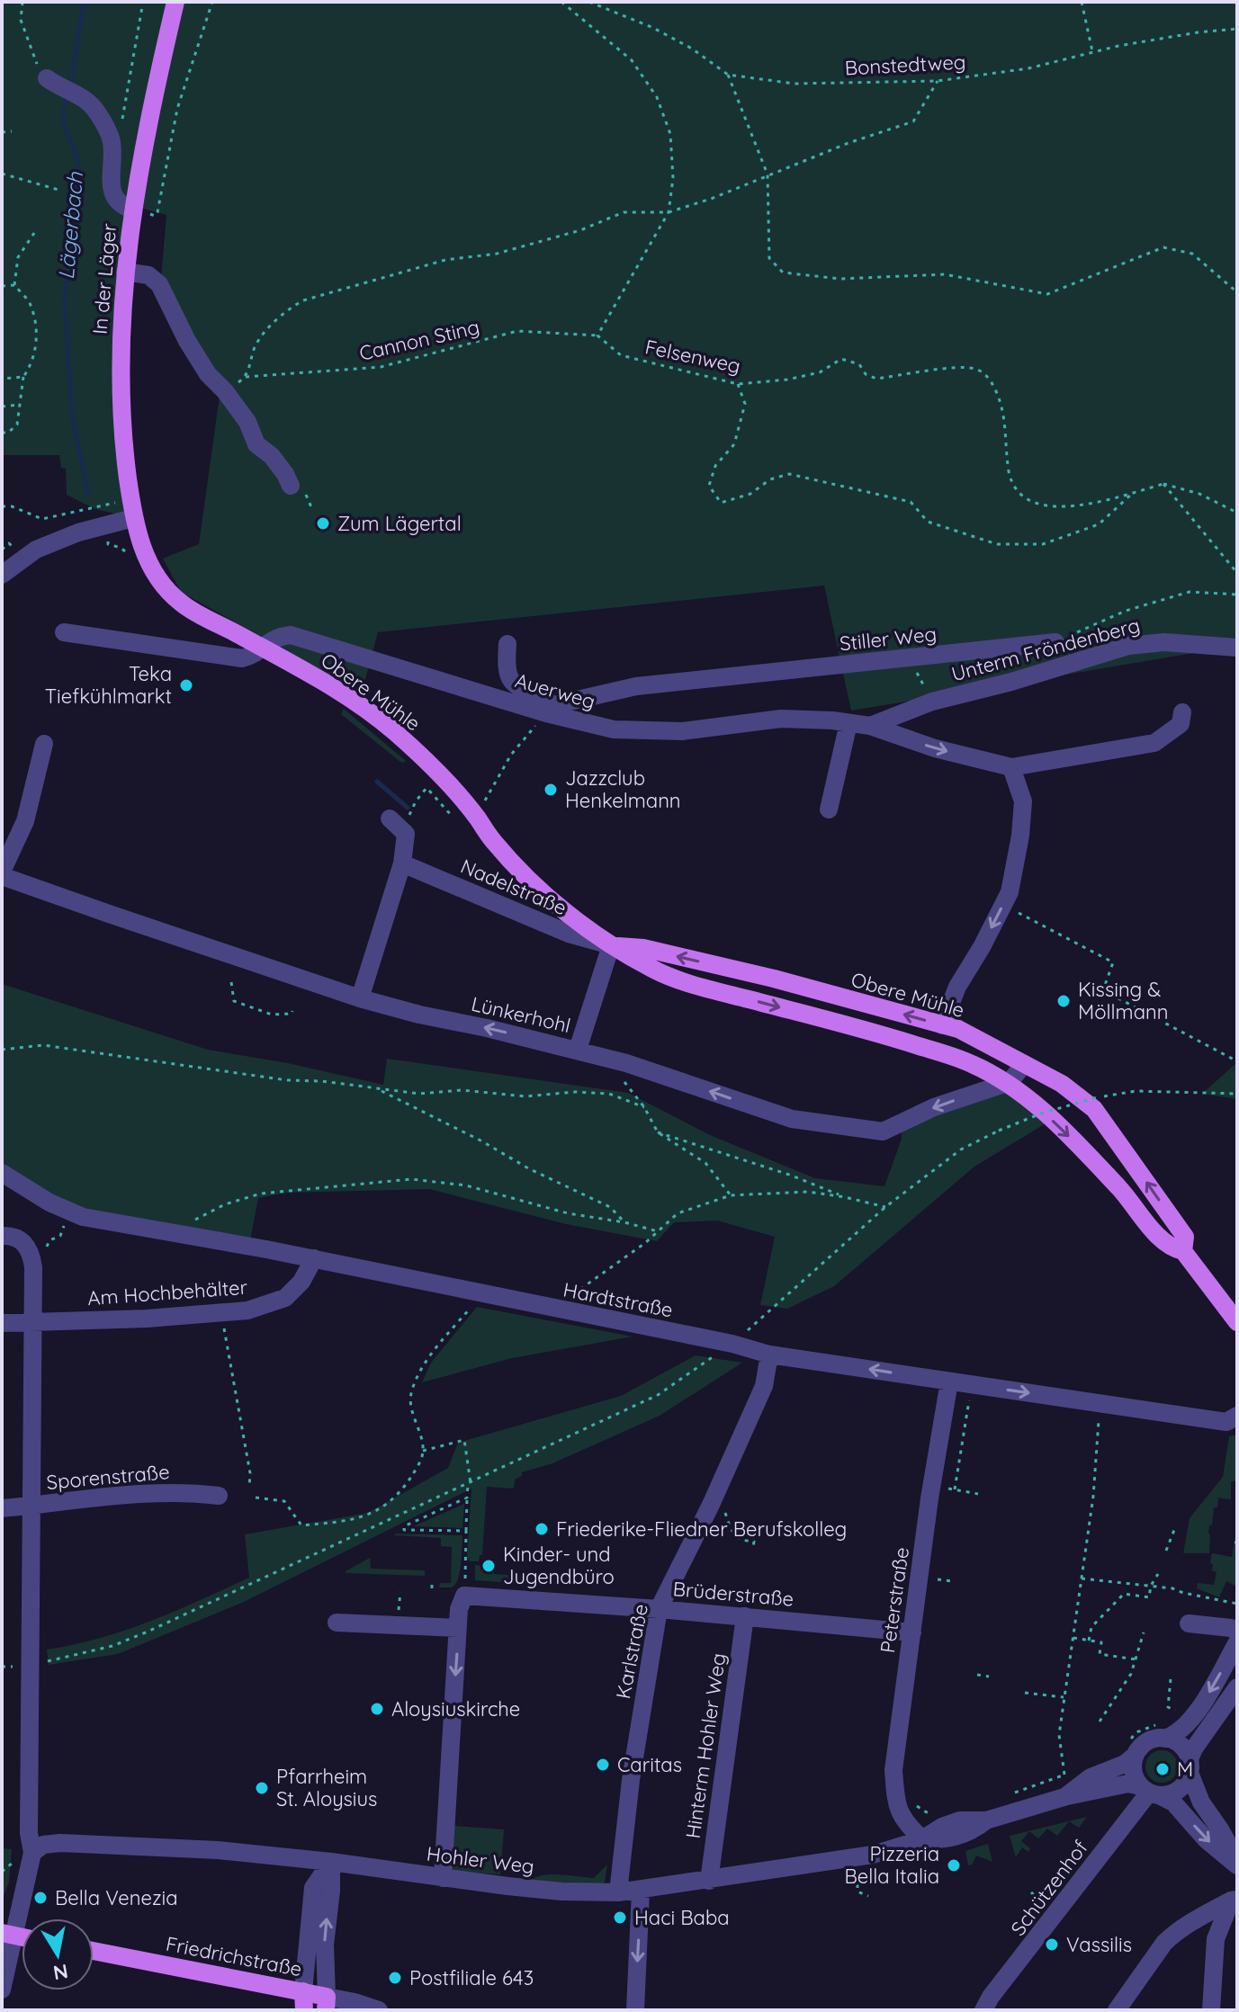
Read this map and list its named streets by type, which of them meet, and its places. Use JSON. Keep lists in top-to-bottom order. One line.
{"streets":{"main road":["In der Läger","Obere Mühle","Friedrichstraße"],"street":["Stiller Weg","Unterm Fröndenberg","Auerweg","Nadelstraße","Lünkerhohl","Am Hochbehälter","Hardtstraße","Sporenstraße","Brüderstraße","Peterstraße","Karlstraße","Hinterm Hohler Weg","Hohler Weg","Schützenhof"],"path":["Bonstedtweg","Cannon Sting","Felsenweg"]},"crossings":[["In der Läger","Obere Mühle"],["Cannon Sting","Felsenweg"],["Stiller Weg","Auerweg"],["Unterm Fröndenberg","Auerweg"],["Auerweg","Obere Mühle"],["Obere Mühle","Nadelstraße"],["Obere Mühle","Lünkerhohl"],["Am Hochbehälter","Hardtstraße"],["Hardtstraße","Peterstraße"],["Hardtstraße","Karlstraße"],["Brüderstraße","Peterstraße"],["Brüderstraße","Karlstraße"],["Brüderstraße","Hinterm Hohler Weg"],["Karlstraße","Hohler Weg"],["Hinterm Hohler Weg","Hohler Weg"],["Hohler Weg","Schützenhof"]],"one_way":["Lünkerhohl"],"water":["Lägerbach"],"places":["Zum Lägertal","Teka Tiefkühlmarkt","Jazzclub Henkelmann","Kissing & Möllmann","Friederike-Fliedner Berufskolleg","Kinder- und Jugendbüro","Aloysiuskirche","Caritas","M","Pfarrheim St. Aloysius","Pizzeria Bella Italia","Bella Venezia","Haci Baba","Vassilis","Postfiliale 643"],"north":"bottom"}
